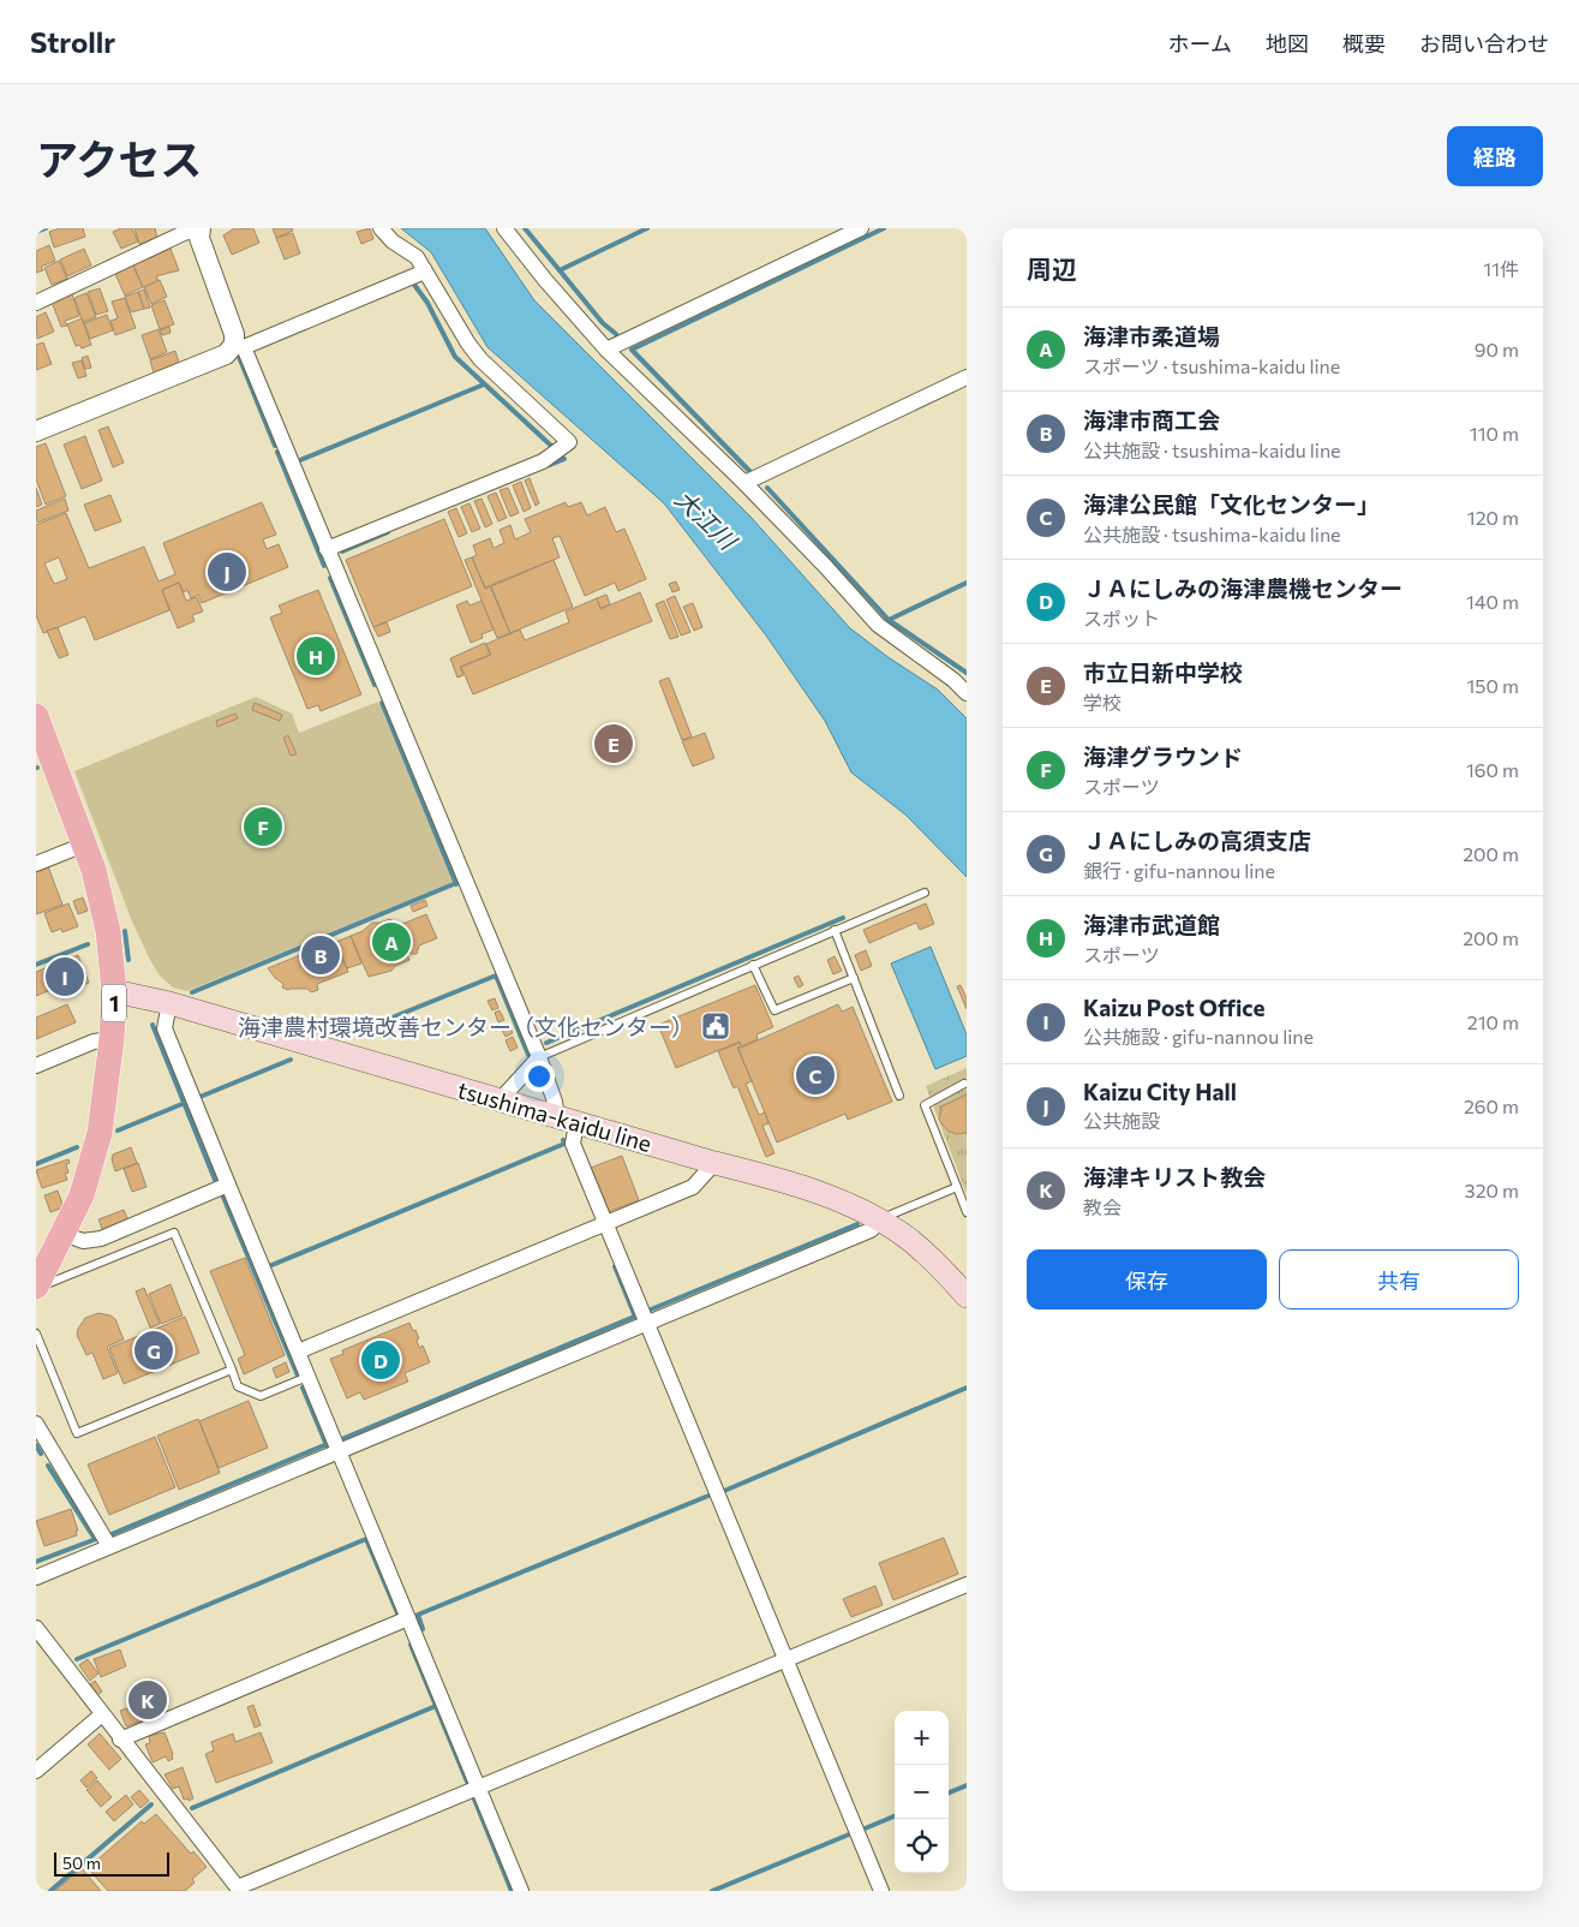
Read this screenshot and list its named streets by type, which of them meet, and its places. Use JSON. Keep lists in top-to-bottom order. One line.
{"streets":{"main road":["1","tsushima-kaidu line"]},"crossings":[["1","tsushima-kaidu line"]],"water":["大江川"],"places":{"public building":["海津農村環境改善センター（文化センター）"]},"scale_bar":"50 m","page":{"header":"Strollr","nav":["ホーム","地図","概要","お問い合わせ"],"title":"アクセス","buttons":["経路",["保存","共有"]],"heading":["周辺","11件"],"list":[{"mark":"A","name":"海津市柔道場","note":"スポーツ · tsushima-kaidu line","value":"90 m"},{"mark":"B","name":"海津市商工会","note":"公共施設 · tsushima-kaidu line","value":"110 m"},{"mark":"C","name":"海津公民館「文化センター」","note":"公共施設 · tsushima-kaidu line","value":"120 m"},{"mark":"D","name":"ＪＡにしみの海津農機センター","note":"スポット","value":"140 m"},{"mark":"E","name":"市立日新中学校","note":"学校","value":"150 m"},{"mark":"F","name":"海津グラウンド","note":"スポーツ","value":"160 m"},{"mark":"G","name":"ＪＡにしみの高須支店","note":"銀行 · gifu-nannou line","value":"200 m"},{"mark":"H","name":"海津市武道館","note":"スポーツ","value":"200 m"},{"mark":"I","name":"Kaizu Post Office","note":"公共施設 · gifu-nannou line","value":"210 m"},{"mark":"J","name":"Kaizu City Hall","note":"公共施設","value":"260 m"},{"mark":"K","name":"海津キリスト教会","note":"教会","value":"320 m"}],"pins":["J","H","E","F","A","B","I","C","G","D","K"],"map_buttons":["+","−"],"scale":"50 m"}}
